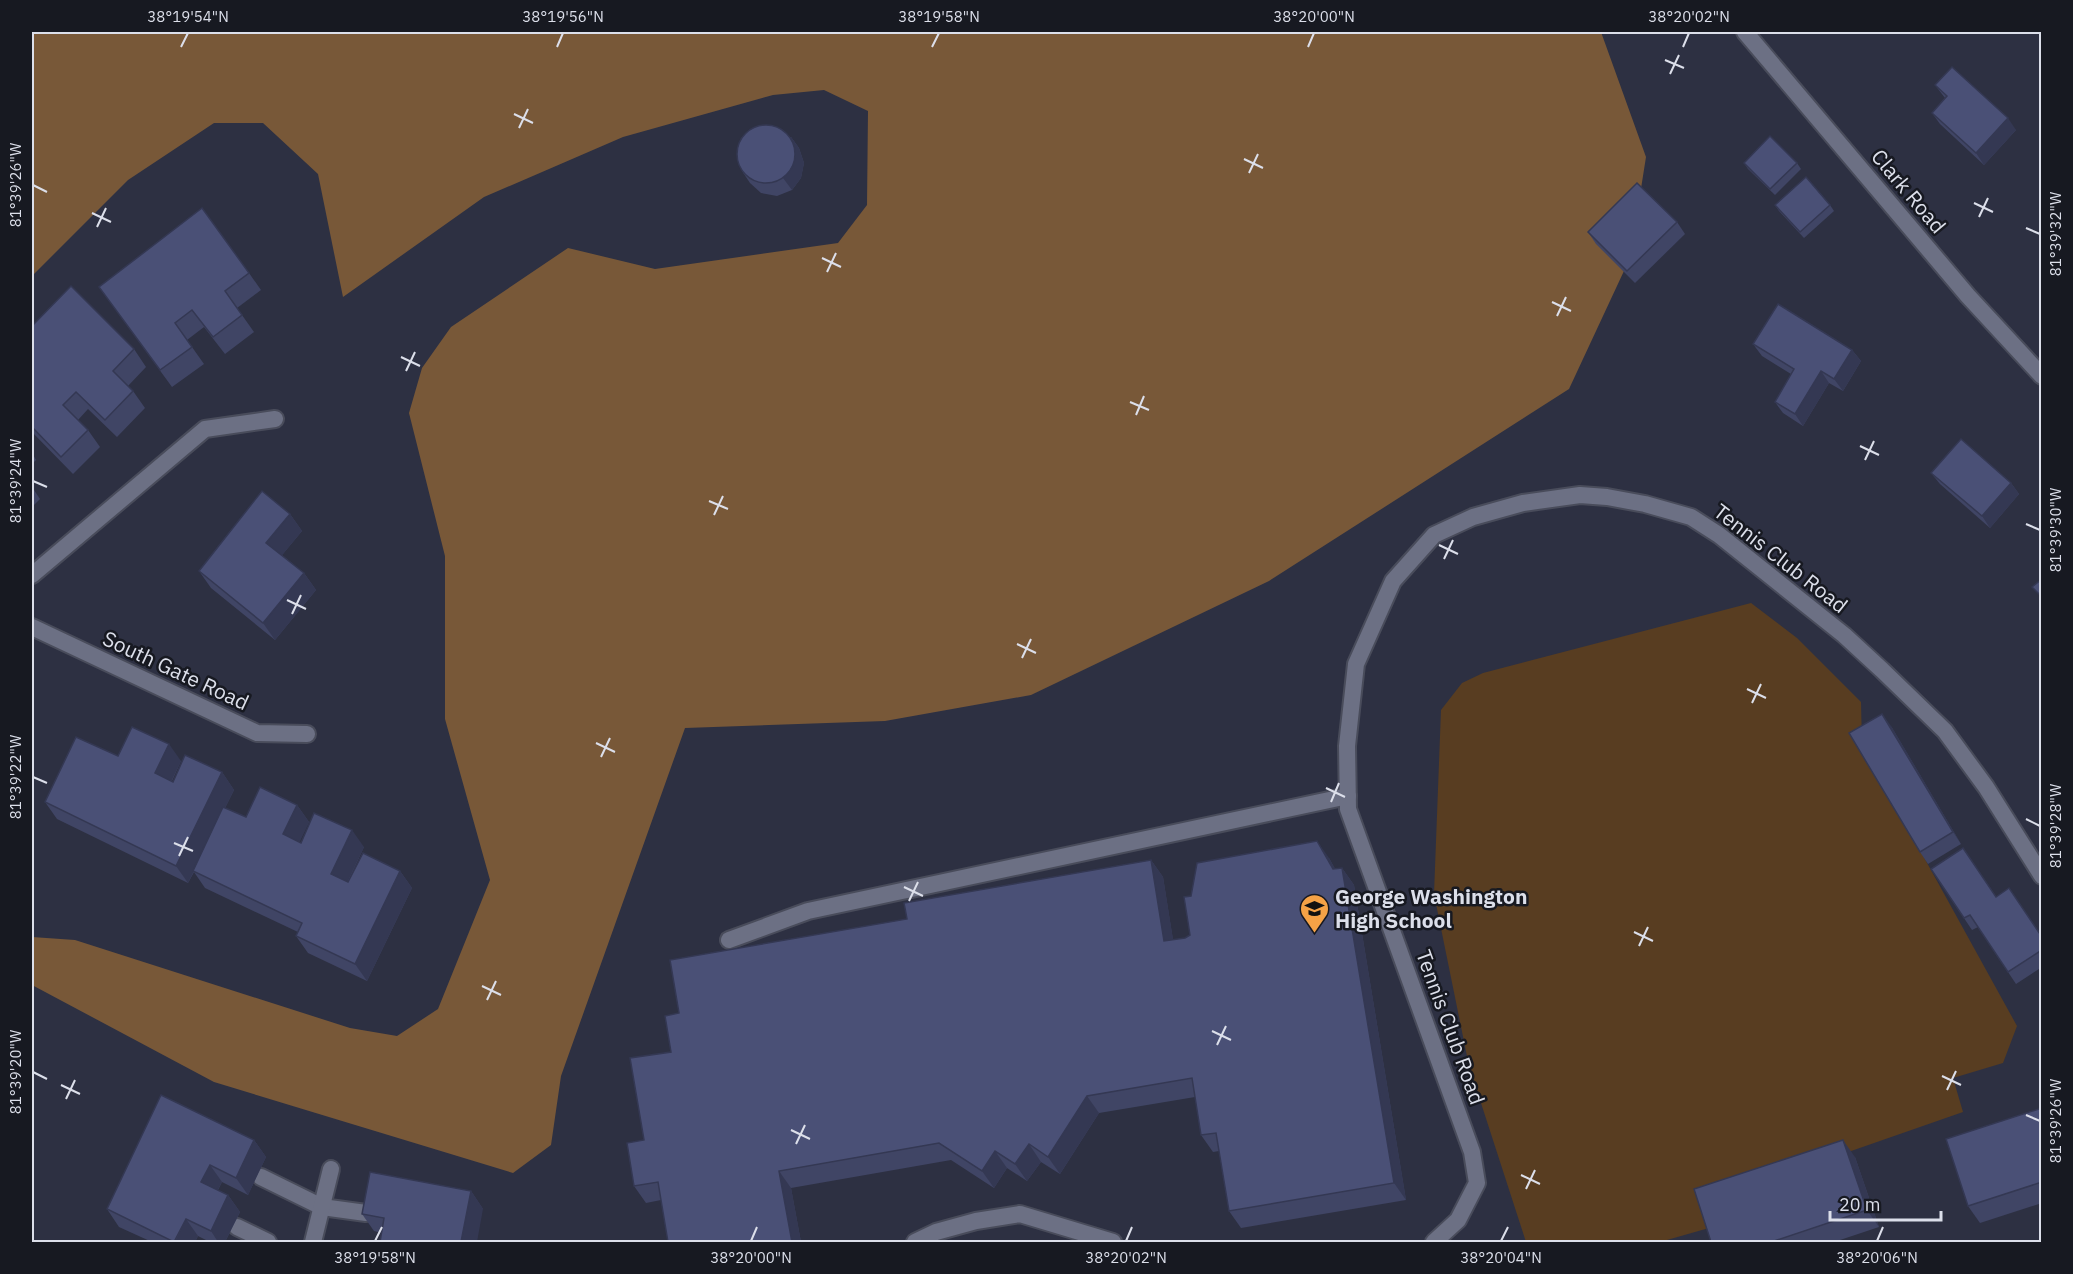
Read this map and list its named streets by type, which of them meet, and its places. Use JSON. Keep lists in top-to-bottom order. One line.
{"streets":{"street":["Clark Road","Tennis Club Road","South Gate Road"]},"places":{"school or university":["George Washington High School"]},"scale_bar":"20 m","coordinates":["38°19'54\"N","38°19'56\"N","38°19'58\"N","38°20'00\"N","38°20'02\"N","81°39'26\"W","81°39'32\"W","81°39'24\"W","81°39'30\"W","81°39'22\"W","81°39'28\"W","81°39'20\"W","38°20'04\"N","38°20'06\"N"]}
